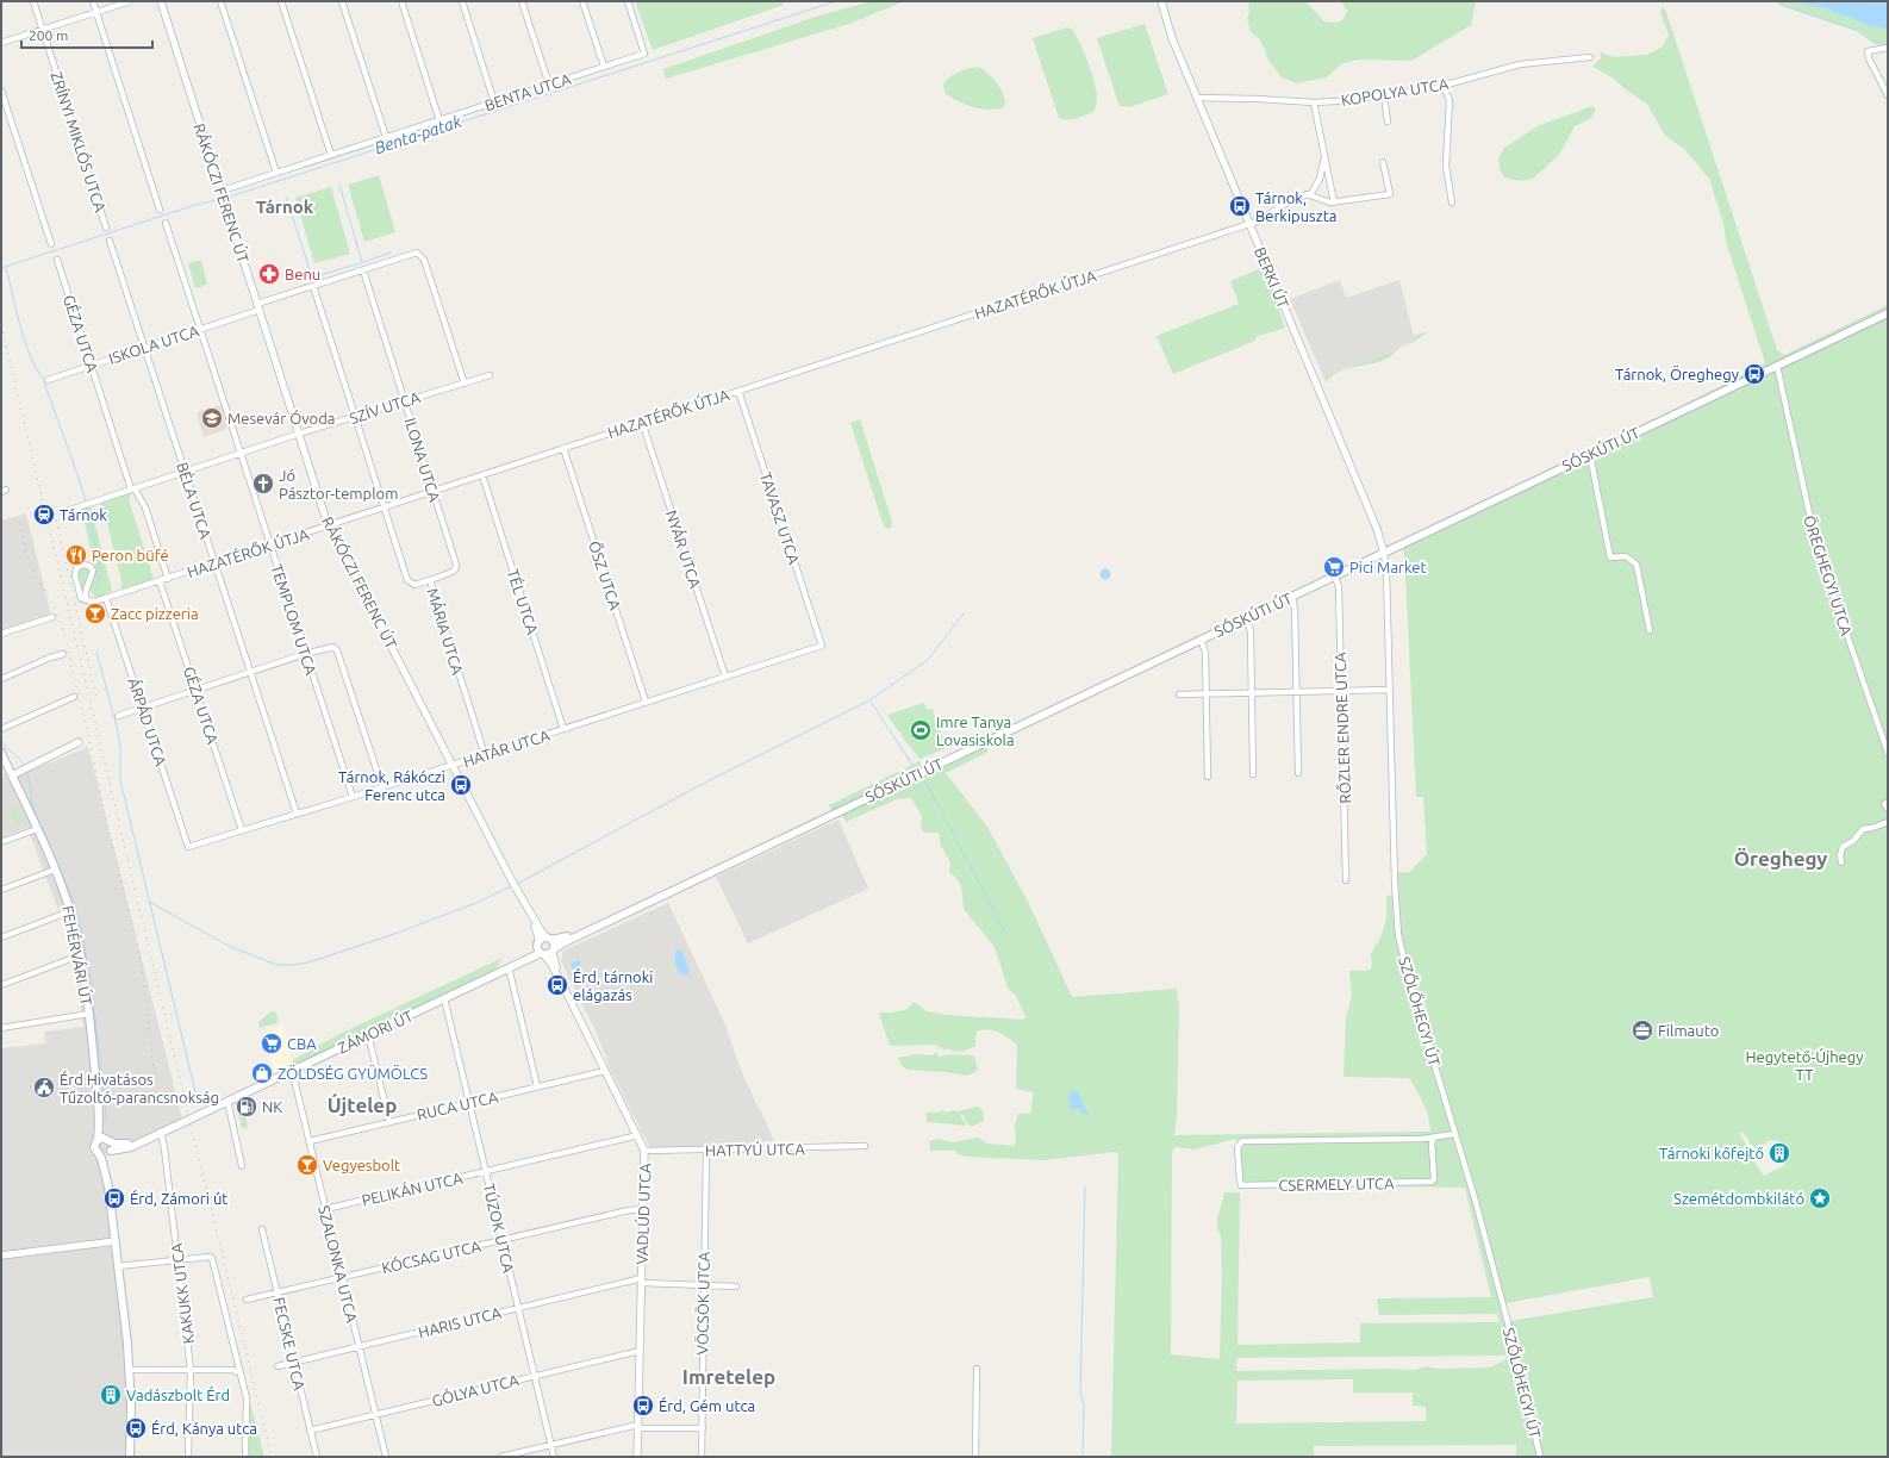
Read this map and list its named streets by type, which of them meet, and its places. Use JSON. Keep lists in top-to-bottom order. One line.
{"streets":{"main road":["SÓSKÚTI ÚT","FEHÉRVÁRI ÚT","ZÁMORI ÚT"],"street":["BENTA UTCA","KOPOLYA UTCA","ZRÍNYI MIKLÓS UTCA","RÁKÓCZI FERENC ÚT","BERKI ÚT","HAZATÉRŐK ÚTJA","GÉZA UTCA","ISKOLA UTCA","SZÍV UTCA","ILONA UTCA","BÉLA UTCA","TAVASZ UTCA","NYÁR UTCA","ŐSZ UTCA","ÖREGHEGYI UTCA","TÉL UTCA","TEMPLOM UTCA","MÁRIA UTCA","ÁRPÁD UTCA","RŐZLER ENDRE UTCA","HATÁR UTCA","SZŐLŐHEGYI ÚT","RUCA UTCA","HATTYÚ UTCA","CSERMELY UTCA","PELIKÁN UTCA","VADLÚD UTCA","TÚZOK UTCA","KÓCSAG UTCA","SZALONKA UTCA","KAKUKK UTCA","VÖCSÖK UTCA","HARIS UTCA","FECSKE UTCA","GÓLYA UTCA"]},"crossings":[["BENTA UTCA","RÁKÓCZI FERENC ÚT"],["KOPOLYA UTCA","BERKI ÚT"],["RÁKÓCZI FERENC ÚT","HAZATÉRŐK ÚTJA"],["RÁKÓCZI FERENC ÚT","ISKOLA UTCA"],["RÁKÓCZI FERENC ÚT","SZÍV UTCA"],["RÁKÓCZI FERENC ÚT","HATÁR UTCA"],["BERKI ÚT","HAZATÉRŐK ÚTJA"],["BERKI ÚT","SÓSKÚTI ÚT"],["BERKI ÚT","SZŐLŐHEGYI ÚT"],["HAZATÉRŐK ÚTJA","GÉZA UTCA"],["HAZATÉRŐK ÚTJA","ILONA UTCA"],["HAZATÉRŐK ÚTJA","BÉLA UTCA"],["HAZATÉRŐK ÚTJA","TAVASZ UTCA"],["HAZATÉRŐK ÚTJA","NYÁR UTCA"],["HAZATÉRŐK ÚTJA","ŐSZ UTCA"],["HAZATÉRŐK ÚTJA","TÉL UTCA"],["HAZATÉRŐK ÚTJA","TEMPLOM UTCA"],["HAZATÉRŐK ÚTJA","MÁRIA UTCA"],["HAZATÉRŐK ÚTJA","ÁRPÁD UTCA"],["GÉZA UTCA","ISKOLA UTCA"],["GÉZA UTCA","SZÍV UTCA"],["GÉZA UTCA","HATÁR UTCA"],["ISKOLA UTCA","SZÍV UTCA"],["ISKOLA UTCA","ILONA UTCA"],["ISKOLA UTCA","BÉLA UTCA"],["ISKOLA UTCA","TEMPLOM UTCA"],["ISKOLA UTCA","MÁRIA UTCA"],["SZÍV UTCA","ILONA UTCA"],["SZÍV UTCA","BÉLA UTCA"],["SZÍV UTCA","TEMPLOM UTCA"],["SZÍV UTCA","MÁRIA UTCA"],["SÓSKÚTI ÚT","ÖREGHEGYI UTCA"],["SÓSKÚTI ÚT","RŐZLER ENDRE UTCA"],["SÓSKÚTI ÚT","SZŐLŐHEGYI ÚT"],["SÓSKÚTI ÚT","ZÁMORI ÚT"],["SÓSKÚTI ÚT","VADLÚD UTCA"],["ILONA UTCA","MÁRIA UTCA"],["BÉLA UTCA","HATÁR UTCA"],["TAVASZ UTCA","HATÁR UTCA"],["NYÁR UTCA","HATÁR UTCA"],["ŐSZ UTCA","HATÁR UTCA"],["TÉL UTCA","HATÁR UTCA"],["TEMPLOM UTCA","HATÁR UTCA"],["MÁRIA UTCA","HATÁR UTCA"],["ÁRPÁD UTCA","HATÁR UTCA"],["FEHÉRVÁRI ÚT","ZÁMORI ÚT"],["ZÁMORI ÚT","VADLÚD UTCA"],["ZÁMORI ÚT","TÚZOK UTCA"],["ZÁMORI ÚT","SZALONKA UTCA"],["ZÁMORI ÚT","KAKUKK UTCA"],["RUCA UTCA","VADLÚD UTCA"],["RUCA UTCA","TÚZOK UTCA"],["RUCA UTCA","SZALONKA UTCA"],["HATTYÚ UTCA","VADLÚD UTCA"],["HATTYÚ UTCA","VÖCSÖK UTCA"],["PELIKÁN UTCA","VADLÚD UTCA"],["PELIKÁN UTCA","TÚZOK UTCA"],["PELIKÁN UTCA","SZALONKA UTCA"],["VADLÚD UTCA","KÓCSAG UTCA"],["VADLÚD UTCA","HARIS UTCA"],["VADLÚD UTCA","GÓLYA UTCA"],["TÚZOK UTCA","KÓCSAG UTCA"],["TÚZOK UTCA","HARIS UTCA"],["TÚZOK UTCA","GÓLYA UTCA"],["KÓCSAG UTCA","SZALONKA UTCA"],["KÓCSAG UTCA","FECSKE UTCA"],["SZALONKA UTCA","HARIS UTCA"],["SZALONKA UTCA","GÓLYA UTCA"],["VÖCSÖK UTCA","HARIS UTCA"],["HARIS UTCA","FECSKE UTCA"],["FECSKE UTCA","GÓLYA UTCA"]],"districts":["Tárnok","Öreghegy","Újtelep","Imretelep"],"water":["Benta-patak"],"parks":["Hegytető-Újhegy TT"],"places":{"bus stop":["Tárnok, Berkipuszta","Tárnok, Öreghegy","Tárnok, Rákóczi Ferenc utca","Érd, tárnoki elágazás","Érd, Zámori út","Érd, Gém utca","Érd, Kánya utca"],"pharmacy":["Benu"],"school or university":["Mesevár Óvoda"],"church":["Jó Pásztor-templom"],"station":["Tárnok"],"restaurant":["Peron büfé"],"supermarket":["Pici Market","CBA"],"bar":["Zacc pizzeria","Vegyesbolt"],"sports":["Imre Tanya Lovasiskola"],"office":["Filmauto"],"shop":["ZÖLDSÉG GYÜMÖLCS"],"public building":["Érd Hivatásos Tűzoltó-parancsnokság"],"fuel station":["NK"],"building":["Tárnoki kőfejtő","Vadászbolt Érd"],"place":["Szemétdombkilátó"]},"scale_bar":"200 m"}
